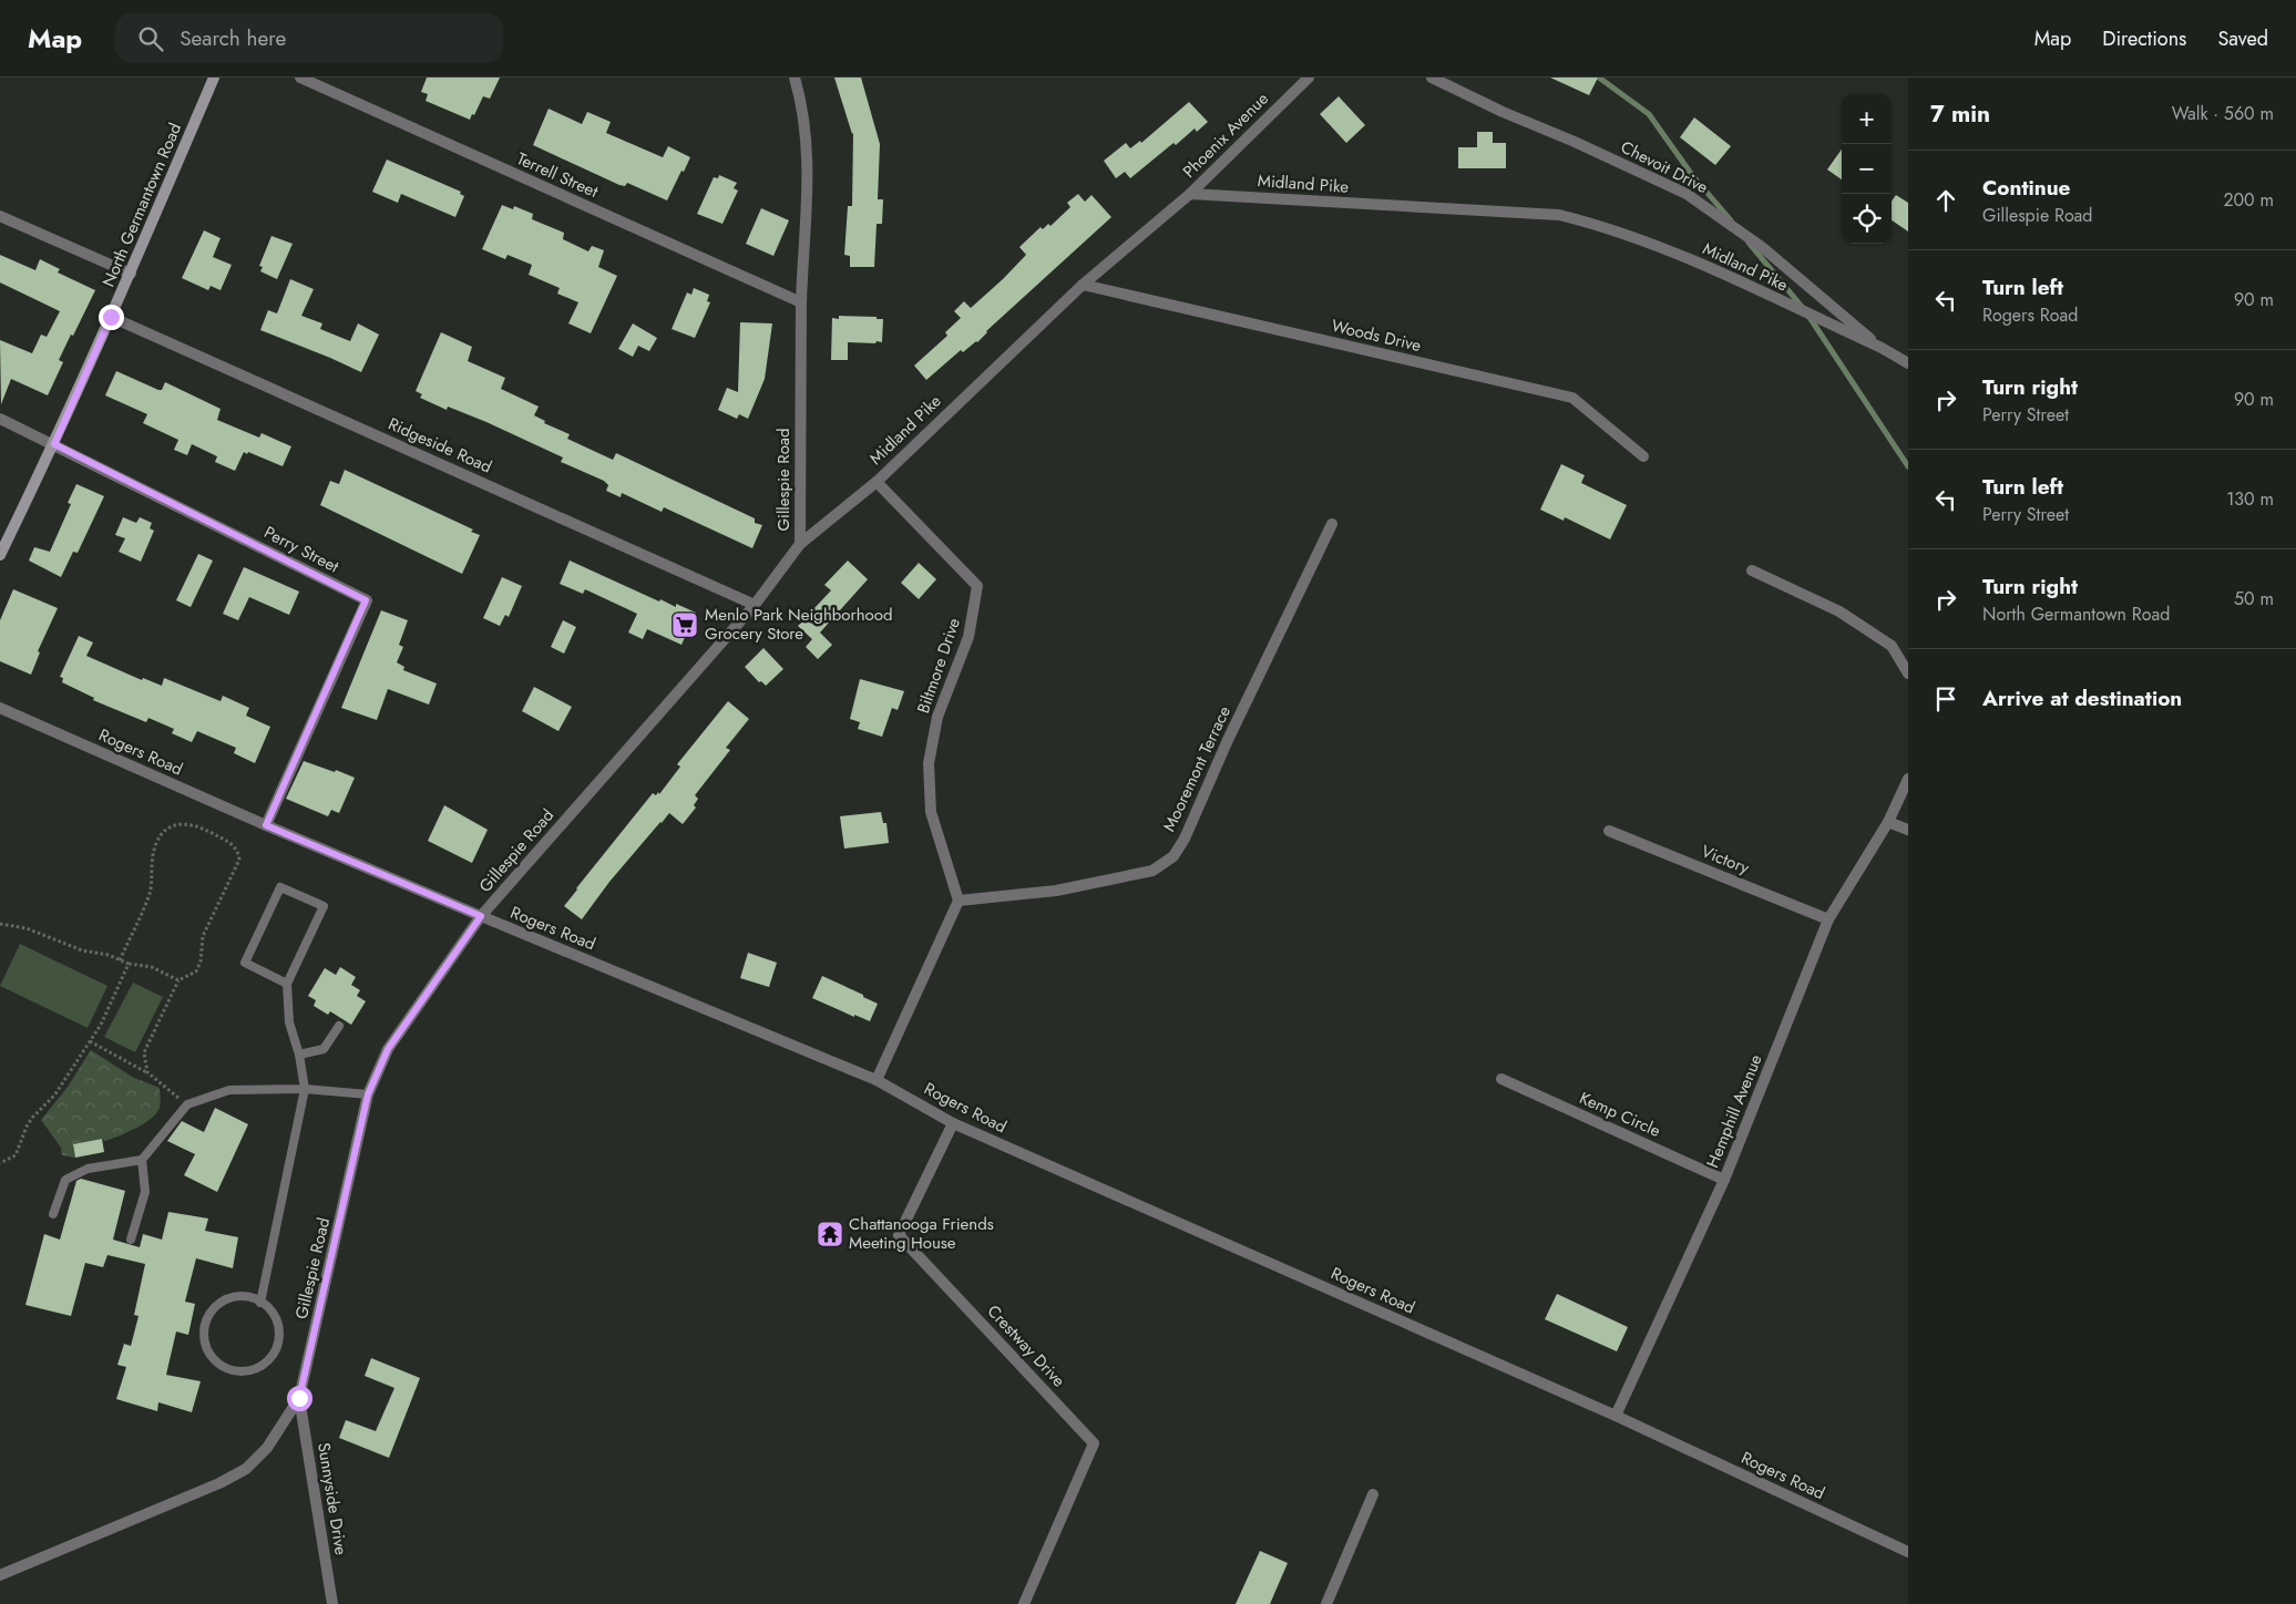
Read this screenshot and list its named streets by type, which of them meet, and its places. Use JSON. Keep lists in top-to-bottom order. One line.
{"streets":{"main road":["North Germantown Road"],"street":["Phoenix Avenue","Chevoit Drive","Terrell Street","Midland Pike","Woods Drive","Ridgeside Road","Gillespie Road","Perry Street","Biltmore Drive","Rogers Road","Mooremont Terrace","Victory","Hemphill Avenue","Kemp Circle","Crestway Drive","Sunnyside Drive"]},"crossings":[["Phoenix Avenue","Midland Pike"],["Chevoit Drive","Midland Pike"],["Terrell Street","Gillespie Road"],["Midland Pike","Woods Drive"],["Midland Pike","Gillespie Road"],["Midland Pike","Biltmore Drive"],["North Germantown Road","Ridgeside Road"],["North Germantown Road","Perry Street"],["Ridgeside Road","Gillespie Road"],["Gillespie Road","Rogers Road"],["Gillespie Road","Sunnyside Drive"],["Perry Street","Rogers Road"],["Biltmore Drive","Mooremont Terrace"],["Rogers Road","Hemphill Avenue"],["Rogers Road","Crestway Drive"],["Victory","Hemphill Avenue"],["Hemphill Avenue","Kemp Circle"]],"places":{"supermarket":["Menlo Park Neighborhood Grocery Store"],"temple":["Chattanooga Friends Meeting House"]},"page":{"header":"Map","search":"Search here","nav":["Map","Directions","Saved"],"heading":["7 min","Walk · 560 m"],"map_buttons":["+","−"],"list":[["Continue","Gillespie Road","200 m"],["Turn left","Rogers Road","90 m"],["Turn right","Perry Street","90 m"],["Turn left","Perry Street","130 m"],["Turn right","North Germantown Road","50 m"],"Arrive at destination"]}}
